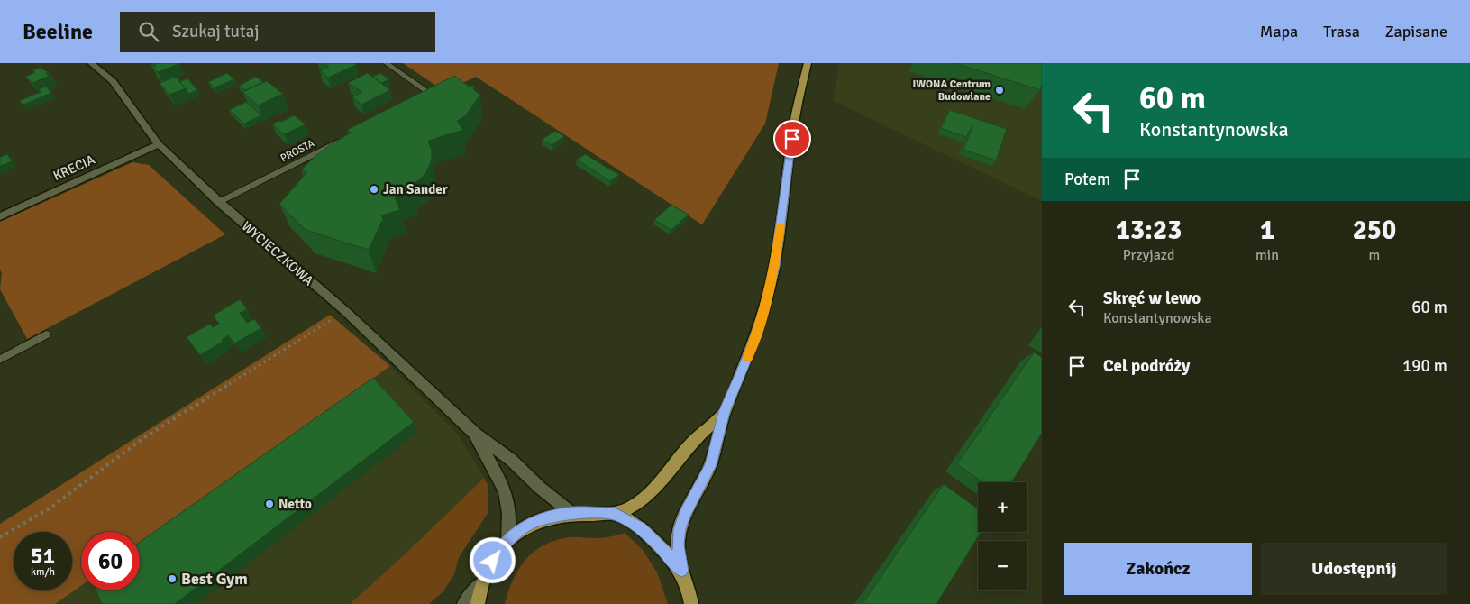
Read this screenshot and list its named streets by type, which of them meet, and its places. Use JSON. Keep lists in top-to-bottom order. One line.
{"streets":{"street":["KRECIA","WYCIECZKOWA"],"lane":["PROSTA"]},"crossings":[["PROSTA","WYCIECZKOWA"],["KRECIA","WYCIECZKOWA"]],"places":["IWONA Centrum Budowlane","Jan Sander","Netto","Best Gym"],"page":{"header":"Beeline","search":"Szukaj tutaj","nav":["Mapa","Trasa","Zapisane"],"turn":["60 m","Konstantynowska"],"then":"Potem","eta":["13:23","Przyjazd","1","min","250","m"],"list":[{"name":"Skręć w lewo","note":"Konstantynowska","value":"60 m"},{"name":"Cel podróży","value":"190 m"}],"map_buttons":["+","−"],"speed":"51 km/h","limit":"60","buttons":["Zakończ","Udostępnij"]}}
